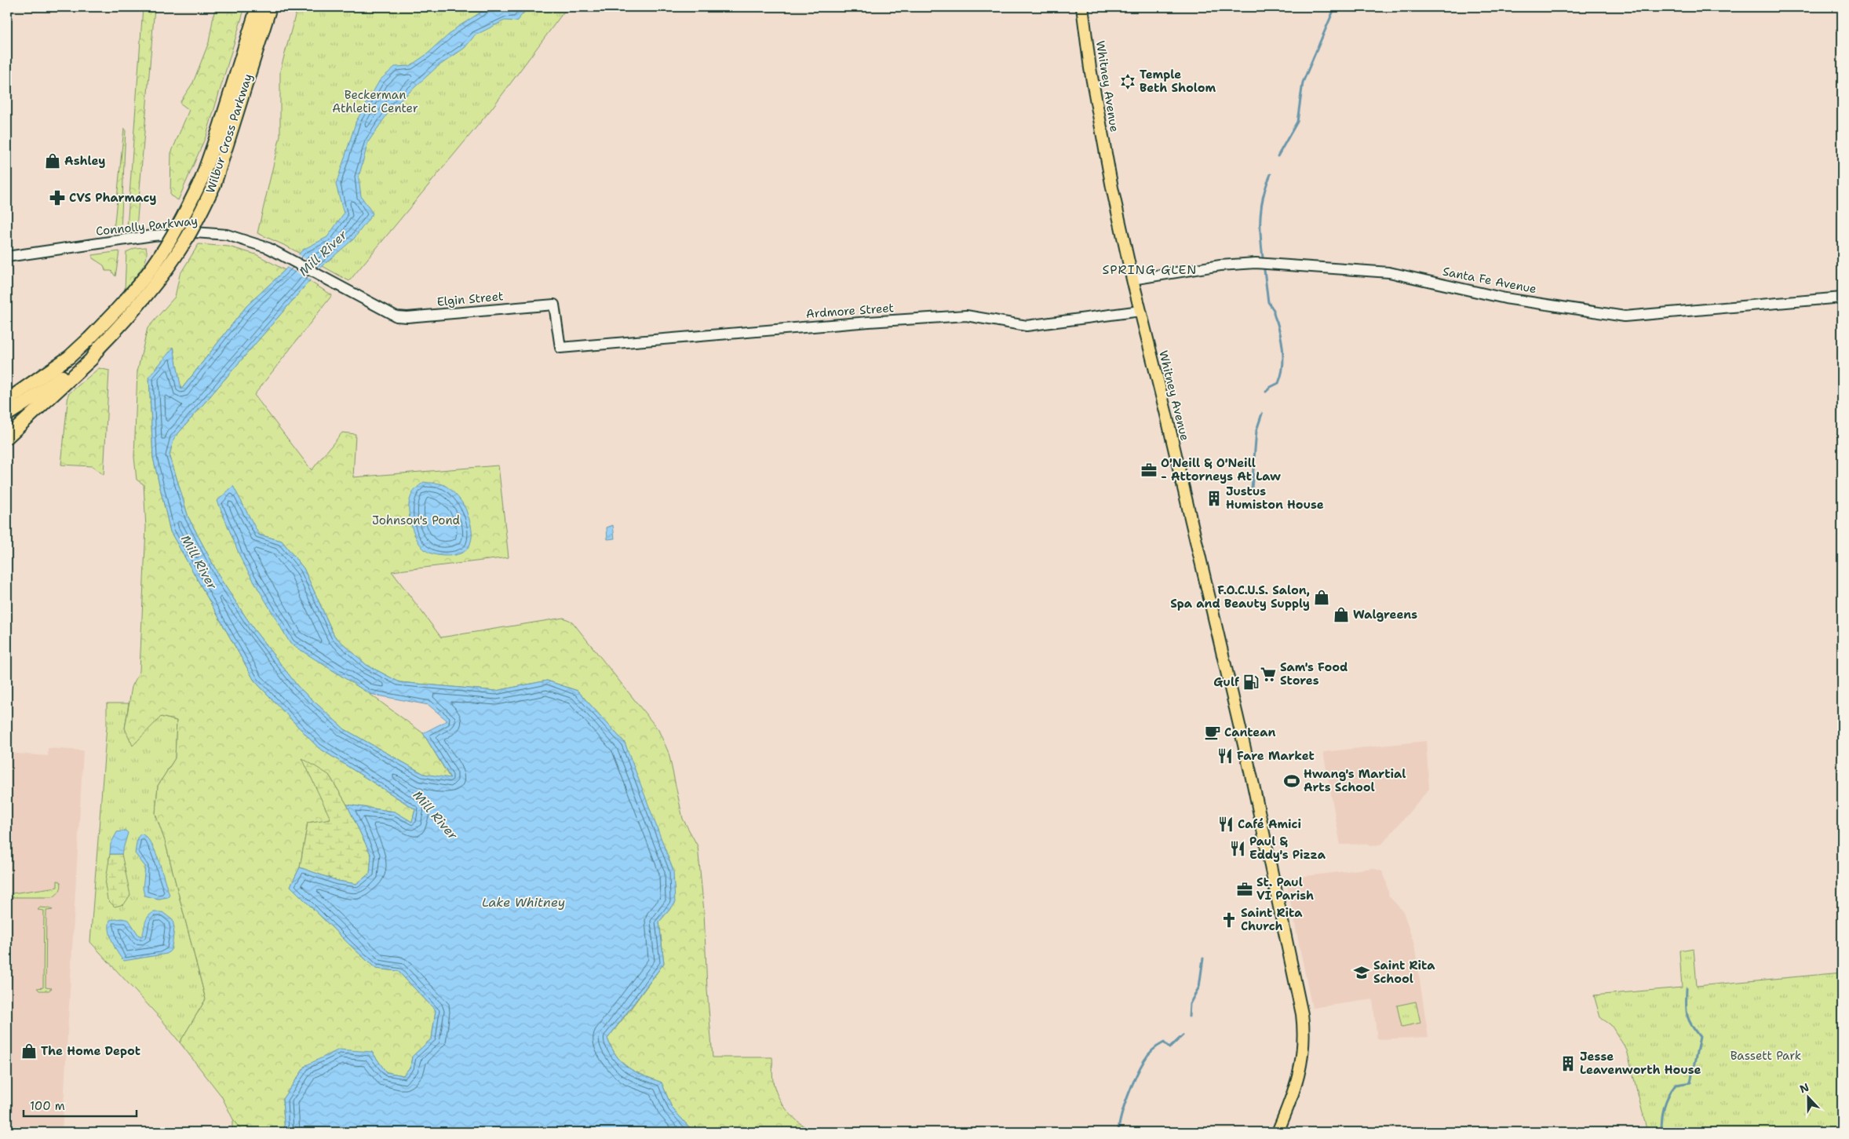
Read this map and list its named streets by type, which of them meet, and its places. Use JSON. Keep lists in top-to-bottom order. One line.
{"streets":{"highway":["Wilbur Cross Parkway"],"main road":["Whitney Avenue","Connolly Parkway","Santa Fe Avenue","Elgin Street","Ardmore Street"]},"crossings":[["Whitney Avenue","Santa Fe Avenue"],["Whitney Avenue","Ardmore Street"],["Connolly Parkway","Elgin Street"],["Elgin Street","Ardmore Street"]],"districts":["SPRING GLEN"],"water":["Mill River","Lake Whitney"],"parks":["Beckerman Athletic Center","Johnson's Pond","Bassett Park"],"places":{"synagogue":["Temple Beth Sholom"],"shop":["Ashley","F.O.C.U.S. Salon, Spa and Beauty Supply","Walgreens","The Home Depot"],"pharmacy":["CVS Pharmacy"],"office":["O'Neill & O'Neill - Attorneys At Law","St. Paul VI Parish"],"building":["Justus Humiston House","Jesse Leavenworth House"],"supermarket":["Sam's Food Stores"],"fuel station":["Gulf"],"cafe":["Cantean"],"restaurant":["Fare Market","Café Amici","Paul & Eddy's Pizza"],"sports":["Hwang's Martial Arts School"],"church":["Saint Rita Church"],"school or university":["Saint Rita School"]},"scale_bar":"100 m","north":"top"}
